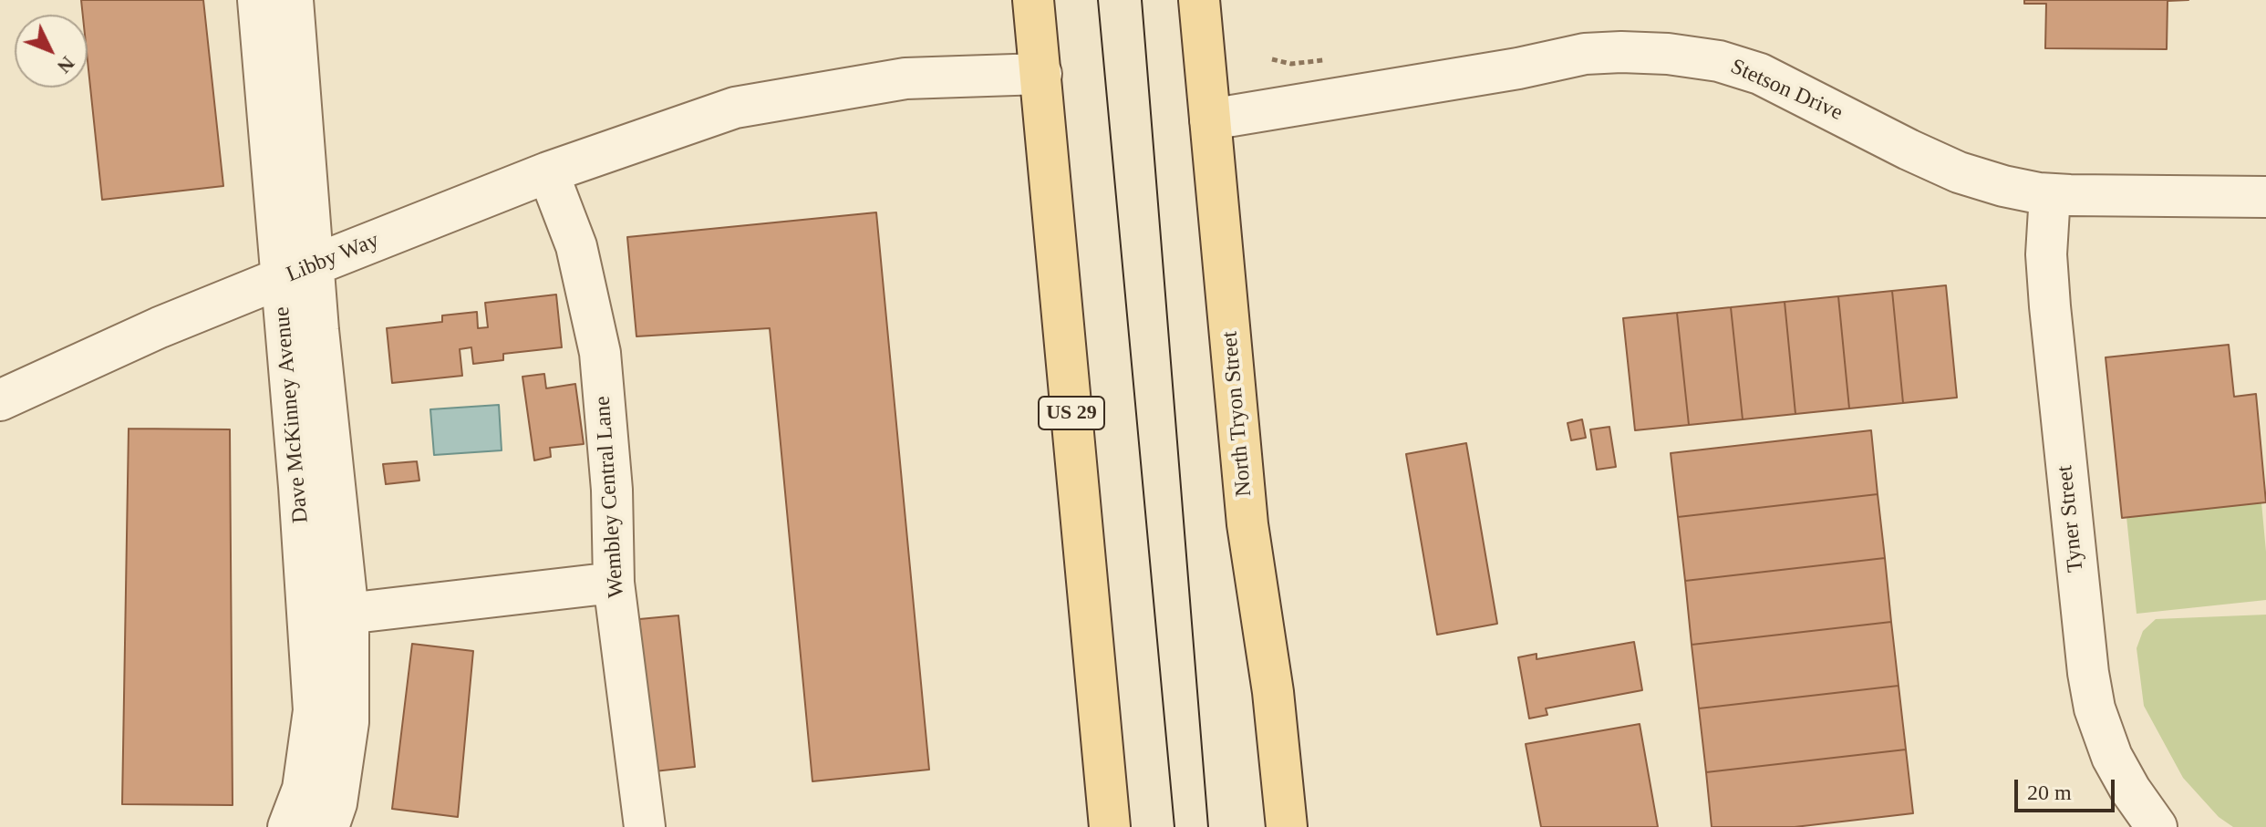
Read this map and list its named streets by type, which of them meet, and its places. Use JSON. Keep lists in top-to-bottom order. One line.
{"streets":{"main road":["US 29","North Tryon Street"],"street":["Stetson Drive","Libby Way","Dave McKinney Avenue","Wembley Central Lane","Tyner Street"]},"crossings":[["Stetson Drive","North Tryon Street"],["Stetson Drive","Tyner Street"],["Libby Way","US 29"],["Libby Way","Dave McKinney Avenue"],["Libby Way","Wembley Central Lane"]],"scale_bar":"20 m","north":"bottom right"}
